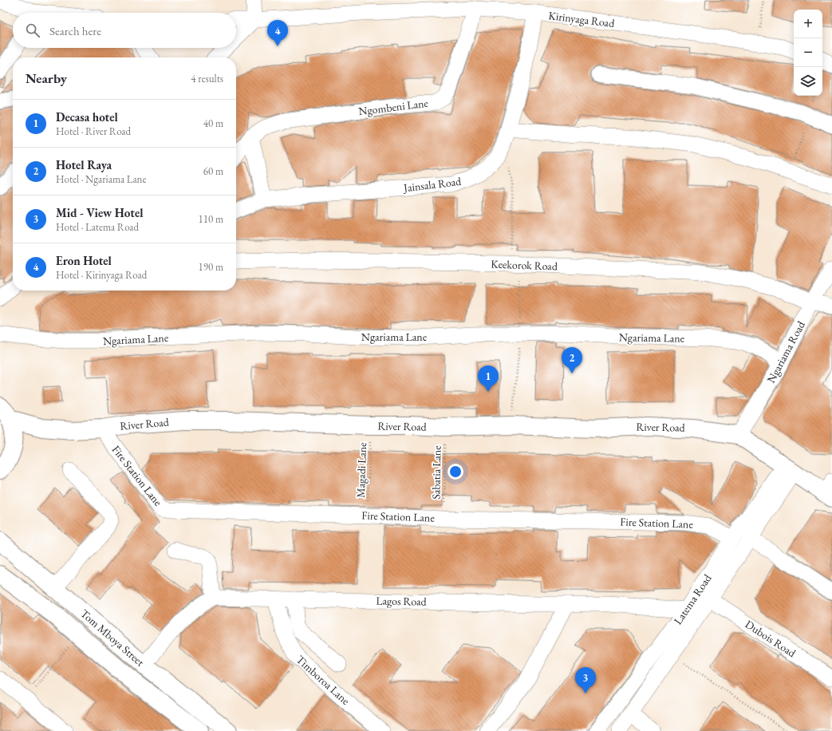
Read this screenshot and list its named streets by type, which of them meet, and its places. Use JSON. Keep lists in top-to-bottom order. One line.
{"streets":{"main road":["River Road","Tom Mboya Street"],"street":["Kirinyaga Road","Ngombeni Lane","Jainsala Road","Keekorok Road","Ngariama Lane","Ngariama Road","Fire Station Lane","Latema Road","Lagos Road","Dubois Road","Timboroa Lane"],"path":["Magadi Lane","Sabatia Lane"]},"crossings":[["Kirinyaga Road","Ngombeni Lane"],["Kirinyaga Road","Jainsala Road"],["Keekorok Road","Ngariama Road"],["Ngariama Lane","Ngariama Road"],["Ngariama Road","River Road"],["River Road","Magadi Lane"],["River Road","Sabatia Lane"],["River Road","Fire Station Lane"],["River Road","Latema Road"],["Magadi Lane","Fire Station Lane"],["Sabatia Lane","Fire Station Lane"],["Fire Station Lane","Latema Road"],["Latema Road","Lagos Road"],["Latema Road","Dubois Road"],["Lagos Road","Timboroa Lane"]],"page":{"map_buttons":["+","−"],"search":"Search here","pins":["4","2","1","3"],"heading":["Nearby","4 results"],"list":[{"mark":"1","name":"Decasa hotel","note":"Hotel · River Road","value":"40 m"},{"mark":"2","name":"Hotel Raya","note":"Hotel · Ngariama Lane","value":"60 m"},{"mark":"3","name":"Mid - View Hotel","note":"Hotel · Latema Road","value":"110 m"},{"mark":"4","name":"Eron Hotel","note":"Hotel · Kirinyaga Road","value":"190 m"}]}}
